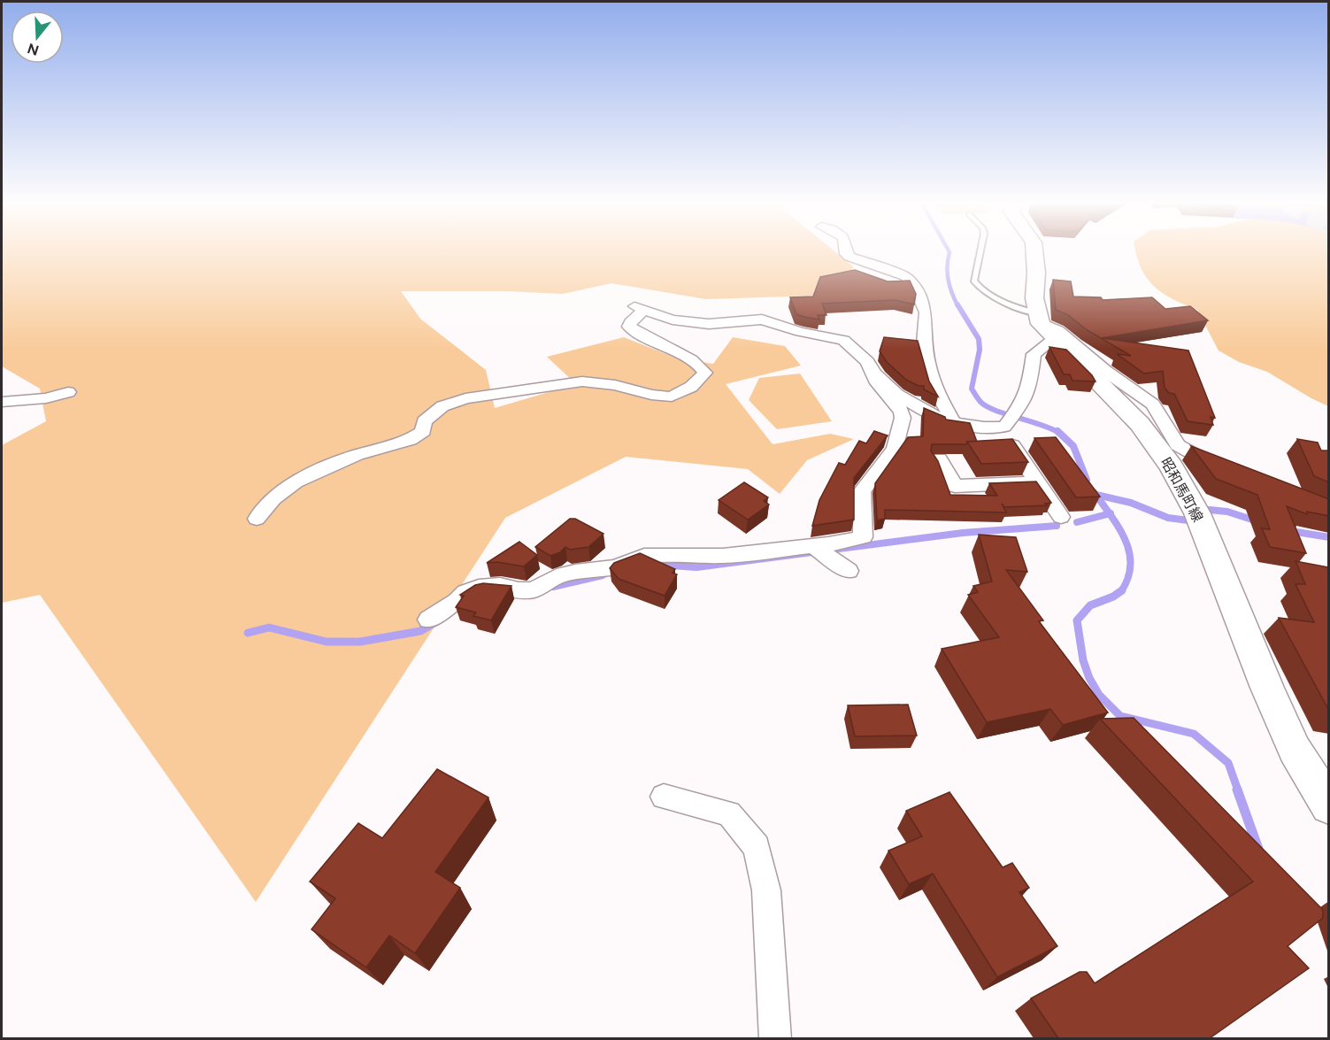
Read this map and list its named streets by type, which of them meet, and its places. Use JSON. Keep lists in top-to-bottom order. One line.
{"streets":{"main road":["昭和馬町線"]},"north":"bottom"}
